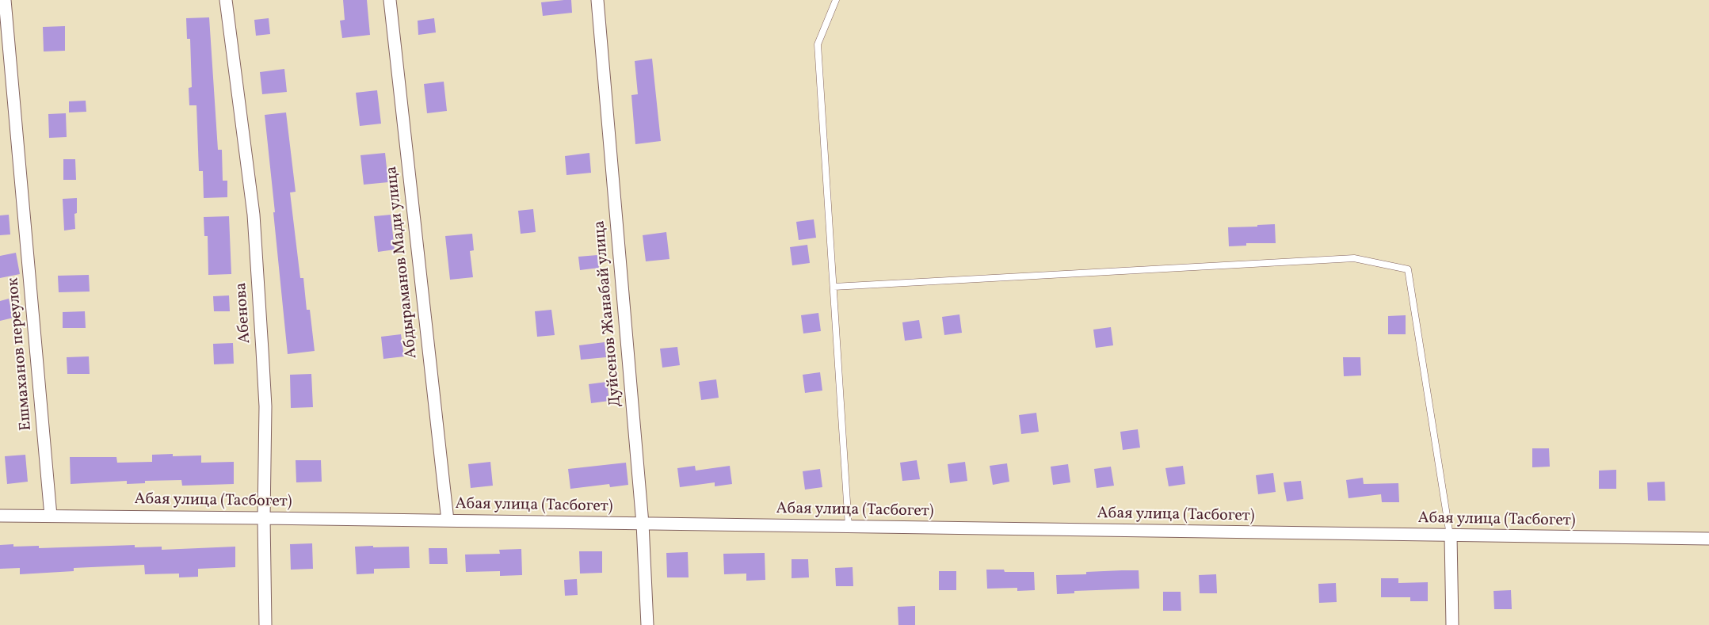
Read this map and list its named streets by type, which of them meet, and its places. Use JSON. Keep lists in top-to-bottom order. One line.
{"streets":{"street":["Абдыраманов Мади улица","Абенова","Дуйсенов Жанабай улица","Ешмаханов переулок","Абая улица (Тасбогет)"]},"crossings":[["Абдыраманов Мади улица","Абая улица (Тасбогет)"],["Абенова","Абая улица (Тасбогет)"],["Дуйсенов Жанабай улица","Абая улица (Тасбогет)"],["Ешмаханов переулок","Абая улица (Тасбогет)"]]}
